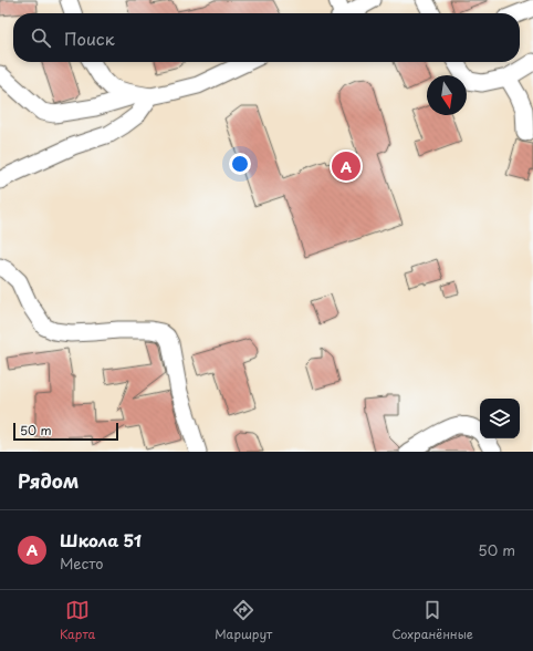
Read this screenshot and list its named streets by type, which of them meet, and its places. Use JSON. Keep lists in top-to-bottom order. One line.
{"scale_bar":"50 m","north":"bottom","page":{"search":"Поиск","pins":"A","scale":"50 m","heading":"Рядом","list":[{"mark":"A","name":"Школа 51","note":"Место","value":"50 m"}],"nav":["Карта","Маршрут","Сохранённые"]}}
